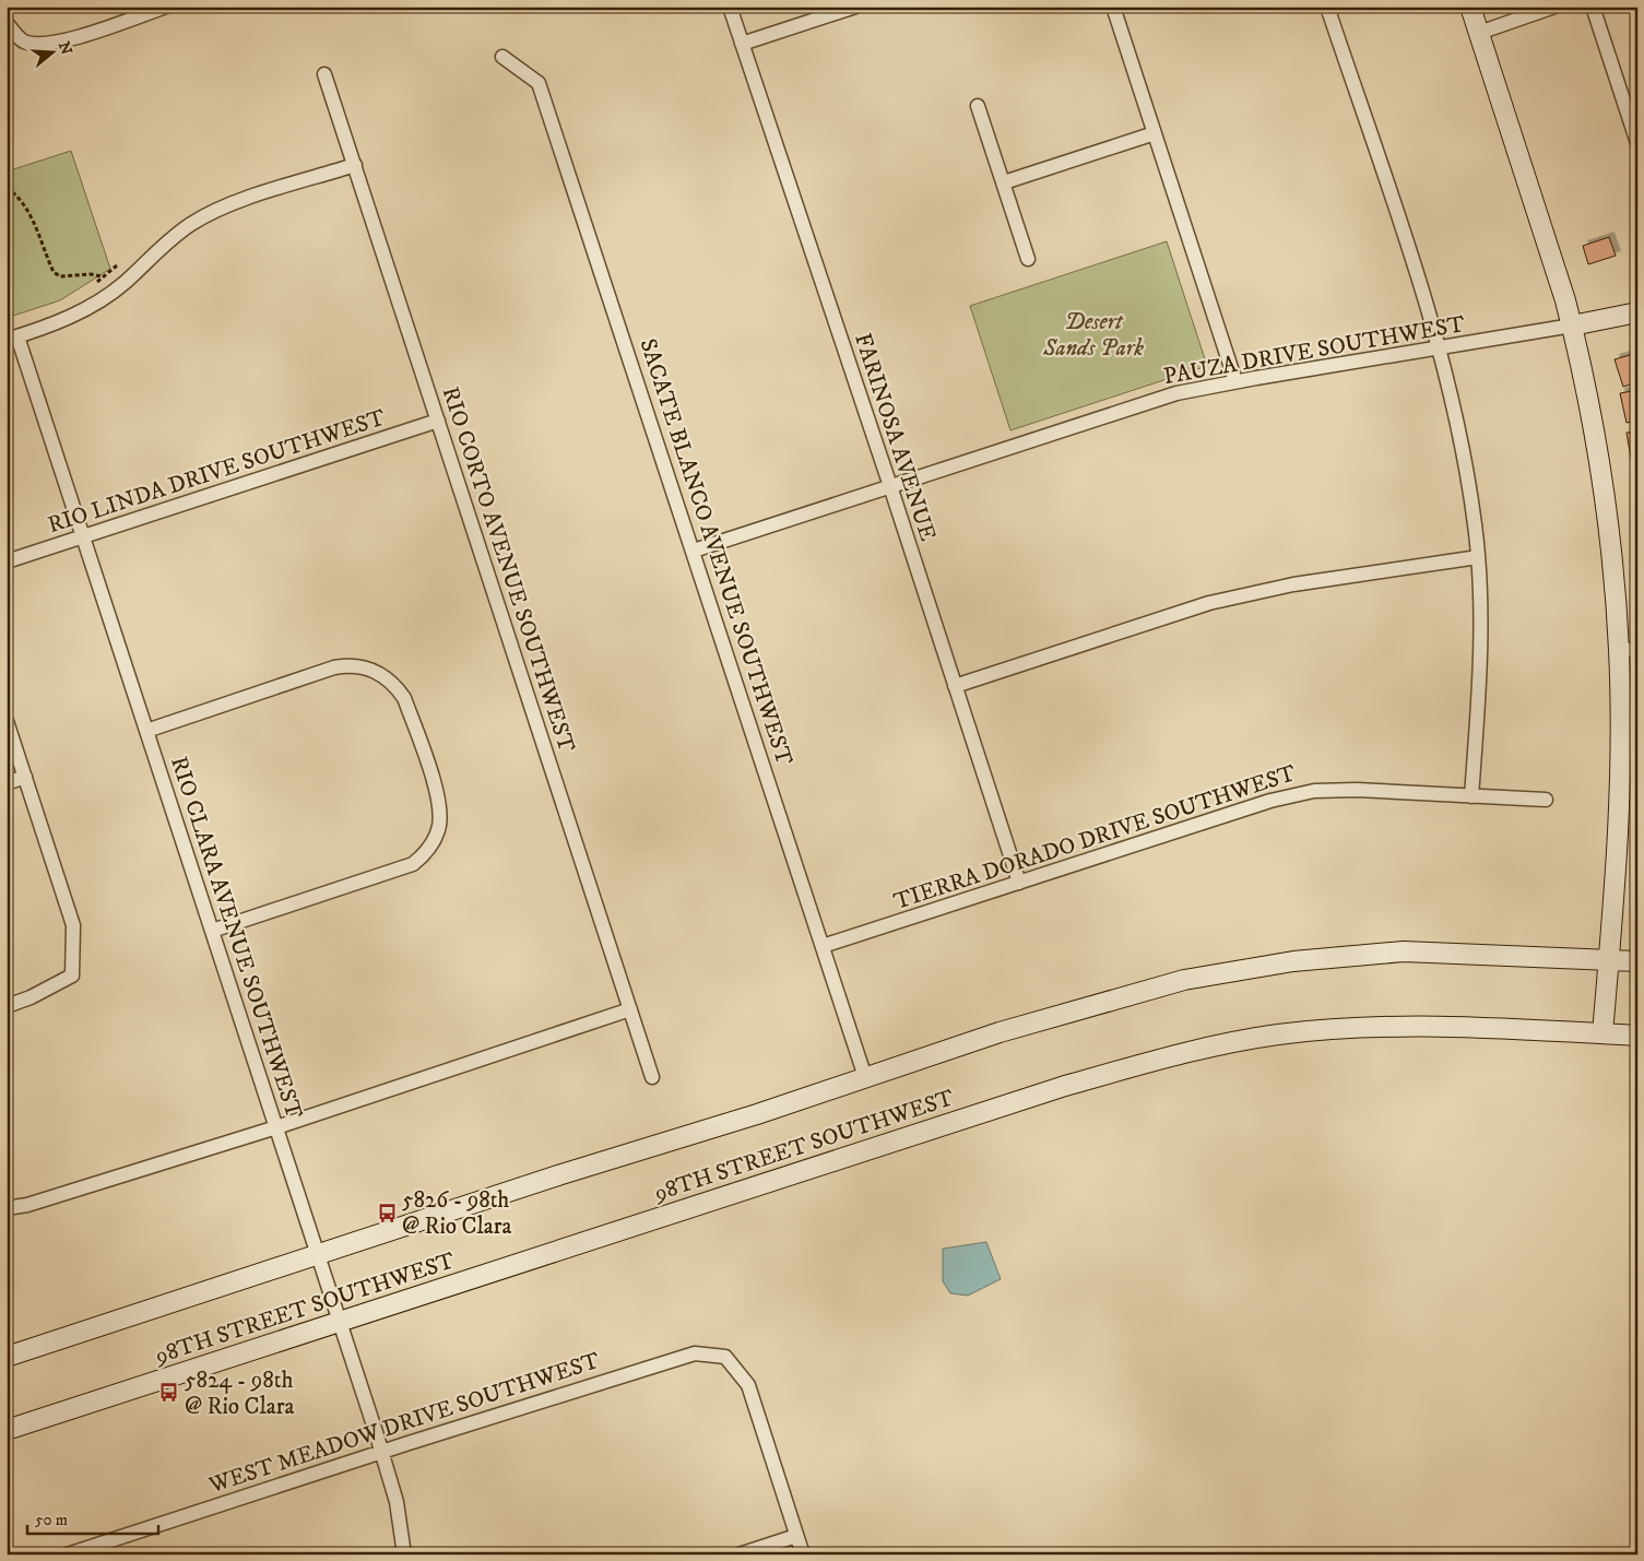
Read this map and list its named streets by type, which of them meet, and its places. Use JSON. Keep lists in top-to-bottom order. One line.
{"streets":{"main road":["98TH STREET SOUTHWEST"],"street":["PAUZA DRIVE SOUTHWEST","FARINOSA AVENUE","RIO LINDA DRIVE SOUTHWEST","SACATE BLANCO AVENUE SOUTHWEST","RIO CORTO AVENUE SOUTHWEST","TIERRA DORADO DRIVE SOUTHWEST","RIO CLARA AVENUE SOUTHWEST","WEST MEADOW DRIVE SOUTHWEST"]},"crossings":[["PAUZA DRIVE SOUTHWEST","FARINOSA AVENUE"],["PAUZA DRIVE SOUTHWEST","SACATE BLANCO AVENUE SOUTHWEST"],["FARINOSA AVENUE","TIERRA DORADO DRIVE SOUTHWEST"],["RIO LINDA DRIVE SOUTHWEST","RIO CORTO AVENUE SOUTHWEST"],["RIO LINDA DRIVE SOUTHWEST","RIO CLARA AVENUE SOUTHWEST"],["SACATE BLANCO AVENUE SOUTHWEST","TIERRA DORADO DRIVE SOUTHWEST"],["SACATE BLANCO AVENUE SOUTHWEST","98TH STREET SOUTHWEST"],["RIO CLARA AVENUE SOUTHWEST","98TH STREET SOUTHWEST"],["RIO CLARA AVENUE SOUTHWEST","WEST MEADOW DRIVE SOUTHWEST"]],"parks":["Desert Sands Park"],"places":{"bus stop":["5826 - 98th @ Rio Clara","5824 - 98th @ Rio Clara"]},"scale_bar":"50 m","north":"right"}
